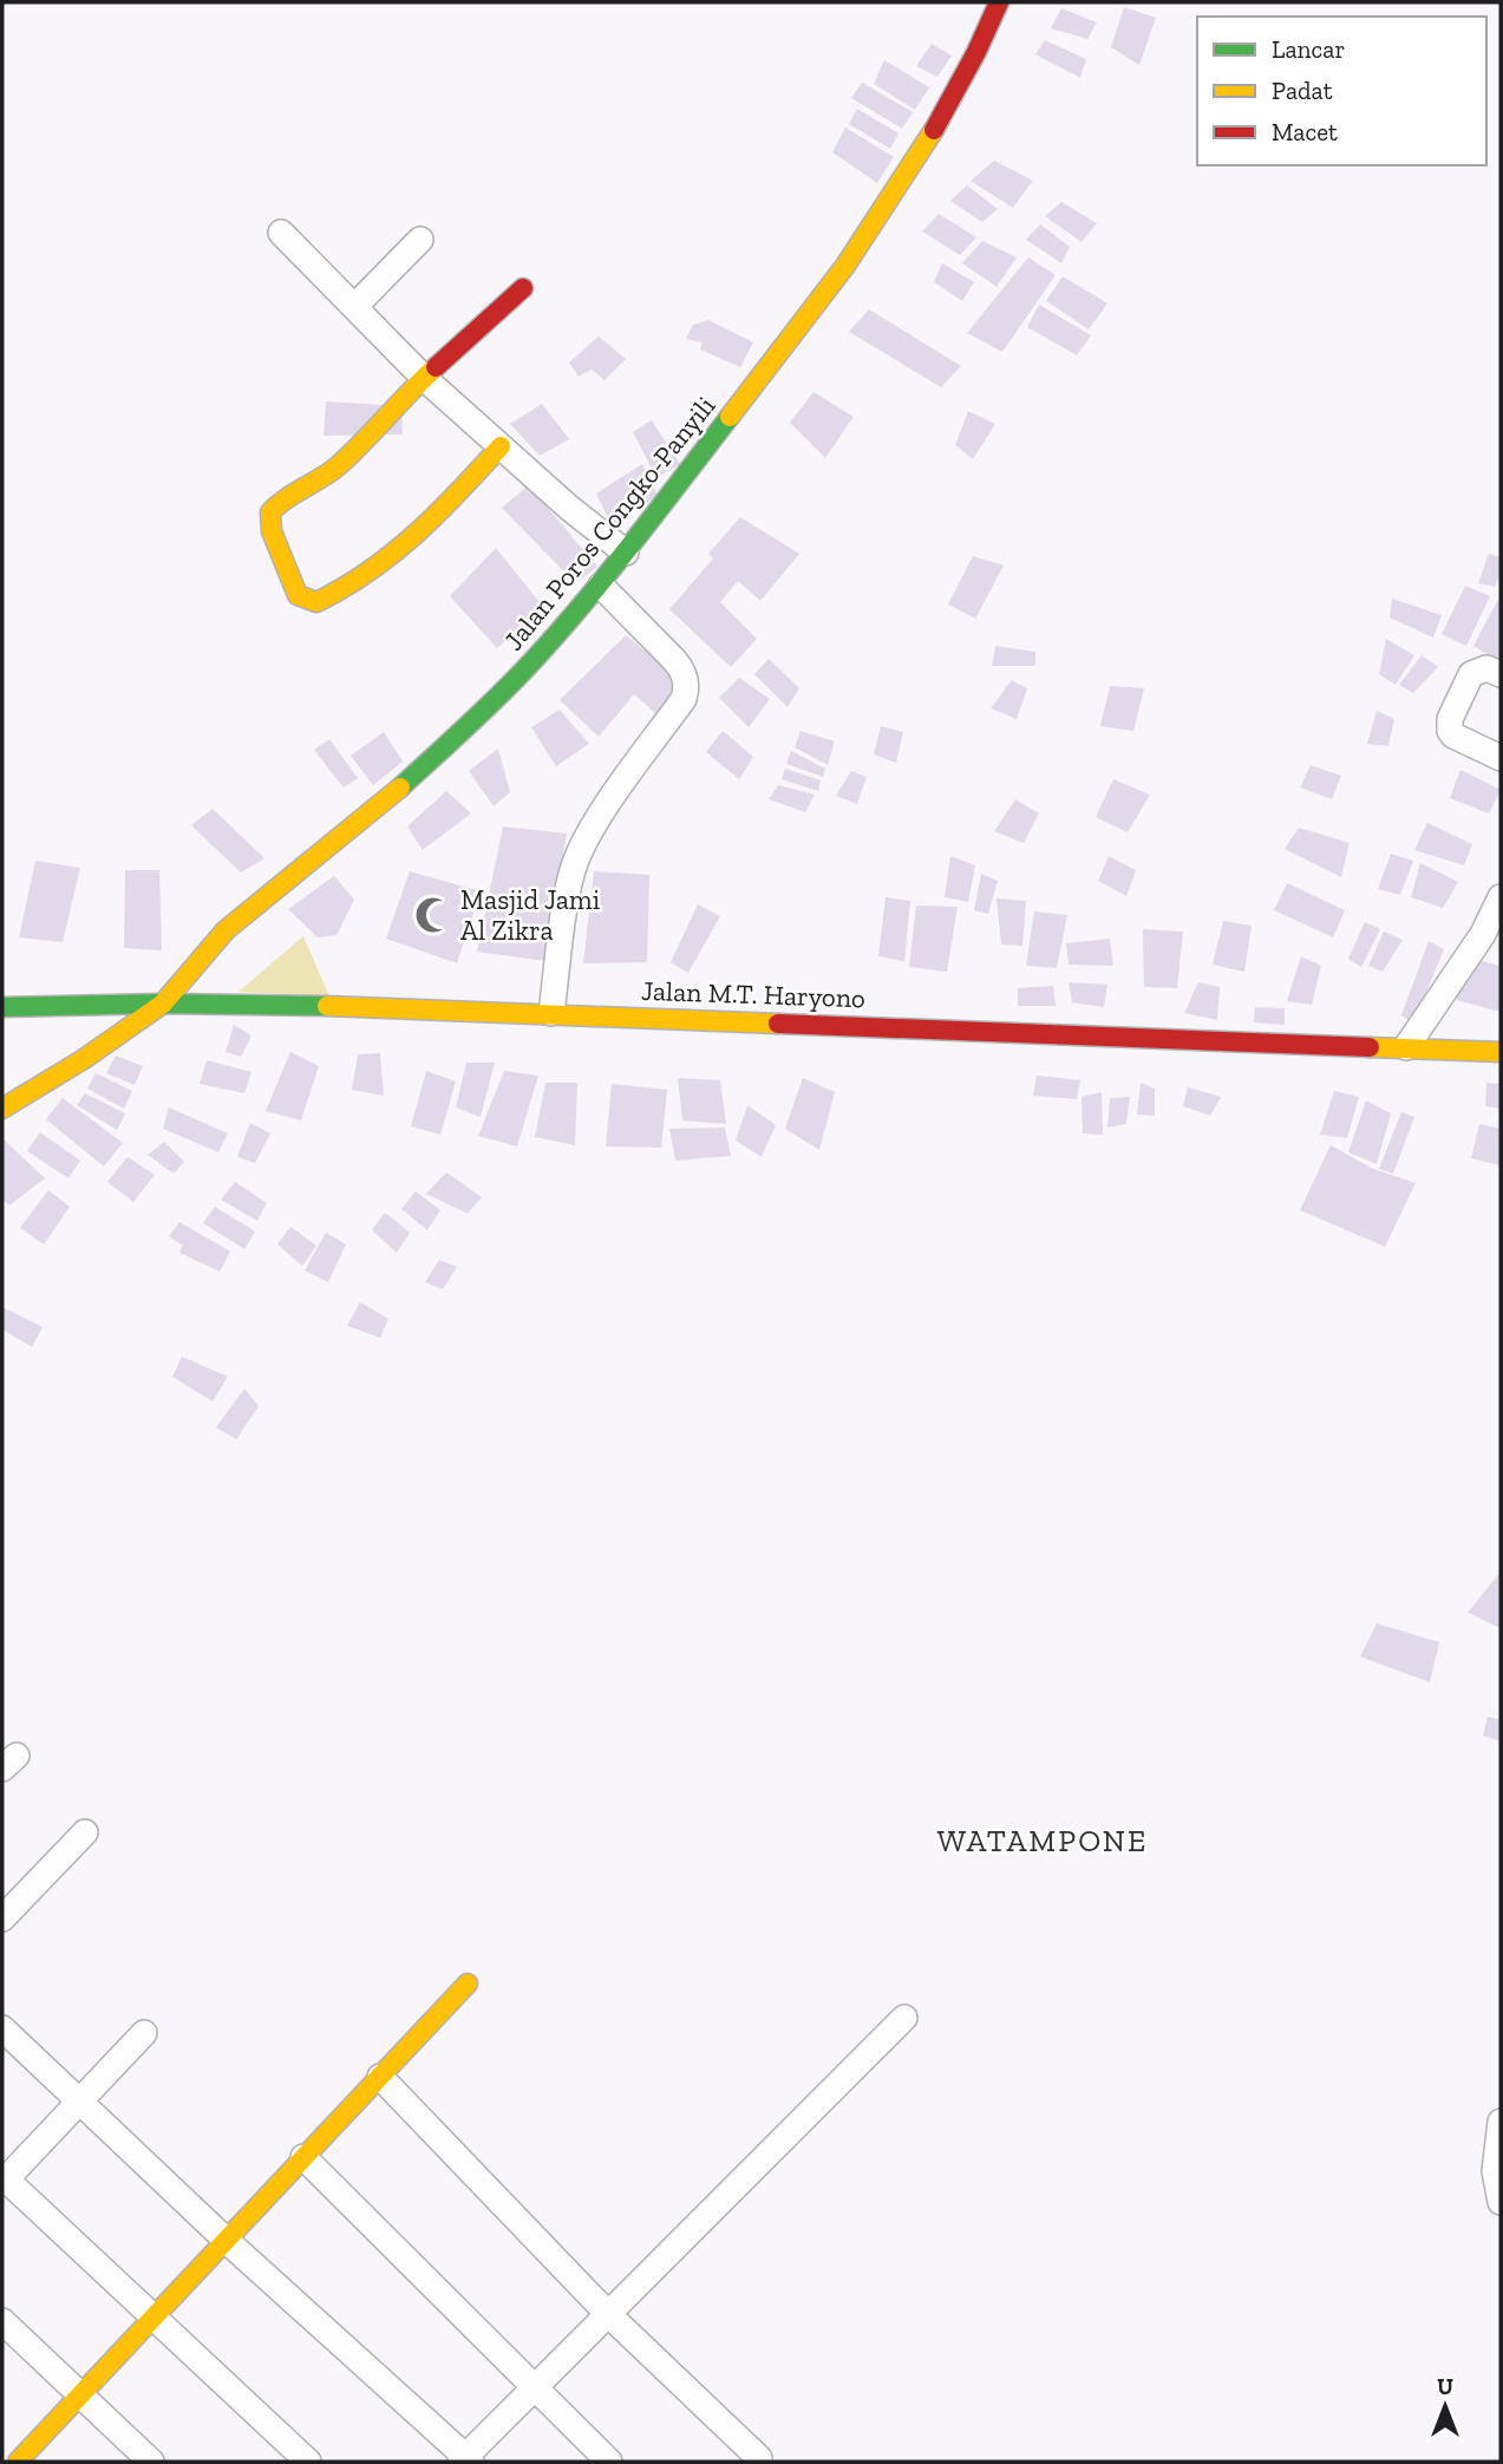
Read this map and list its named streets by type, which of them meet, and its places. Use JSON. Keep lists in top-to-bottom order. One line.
{"streets":{"main road":["Jalan Poros Congko-Panyili","Jalan M.T. Haryono"]},"crossings":[["Jalan Poros Congko-Panyili","Jalan M.T. Haryono"]],"districts":["WATAMPONE"],"places":{"mosque":["Masjid Jami Al Zikra"]},"legend":["Lancar","Padat","Macet"],"north":"top"}
